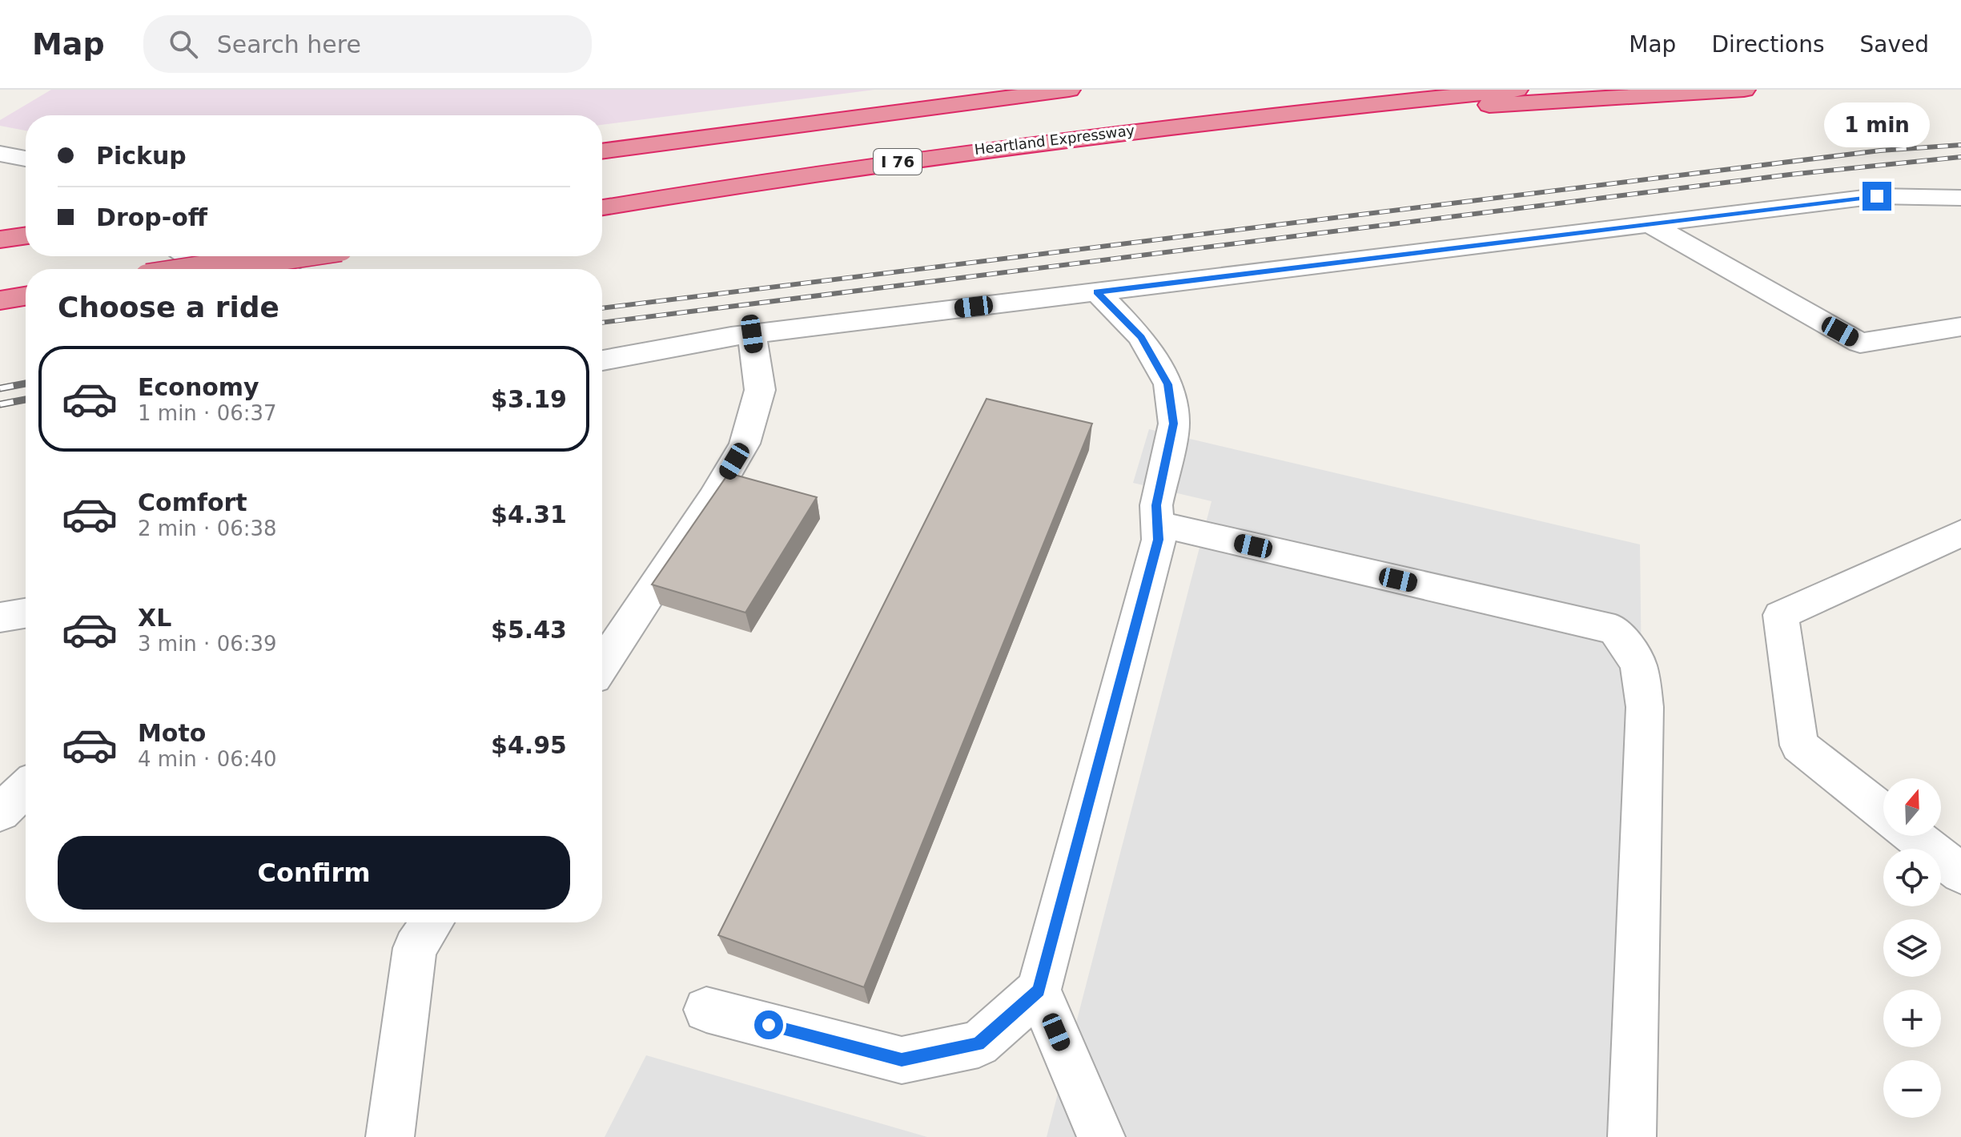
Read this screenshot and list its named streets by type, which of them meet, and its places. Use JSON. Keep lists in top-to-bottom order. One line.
{"streets":{"highway":["Heartland Expressway","I 76"]},"north":"top","page":{"header":"Map","search":"Search here","nav":["Map","Directions","Saved"],"bubble":"1 min","banner":["Pickup","Drop-off"],"heading":"Choose a ride","list":[{"name":"Economy","note":"1 min · 06:37","value":"$3.19"},{"name":"Comfort","note":"2 min · 06:38","value":"$4.31"},{"name":"XL","note":"3 min · 06:39","value":"$5.43"},{"name":"Moto","note":"4 min · 06:40","value":"$4.95"}],"map_buttons":["+","−"],"buttons":"Confirm"}}
